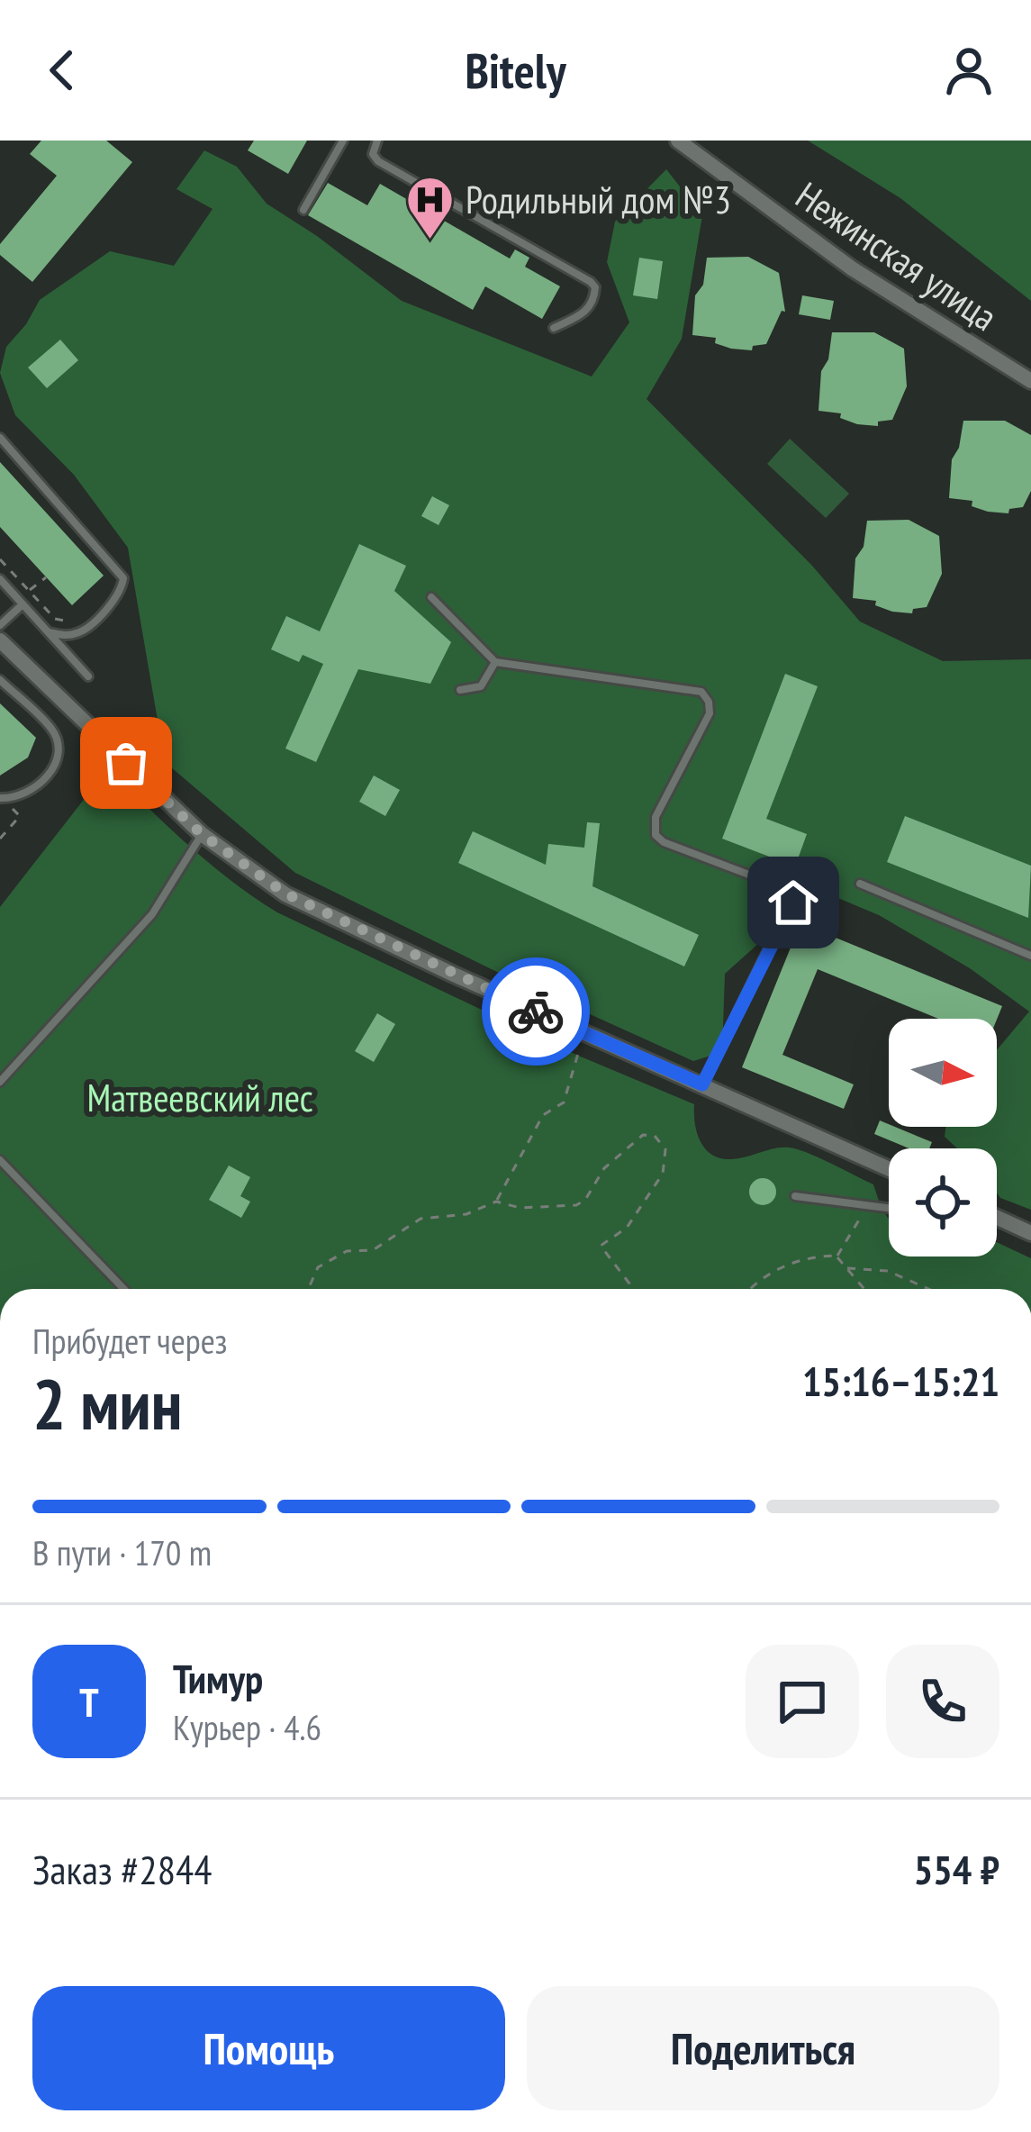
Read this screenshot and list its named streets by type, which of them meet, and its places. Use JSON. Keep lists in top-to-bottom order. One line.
{"streets":{"street":["Нежинская улица"]},"parks":["Матвеевский лес"],"places":{"hospital":["Родильный дом №3"]},"north":"right","page":{"header":"Bitely","heading":["2 мин","Прибудет через","15:16–15:21"],"panel":["Тимур","Курьер · 4.6","Заказ #2844","554 ₽"],"bar":"В пути · 170 m","round":"Т","buttons":["Помощь","Поделиться"]}}
